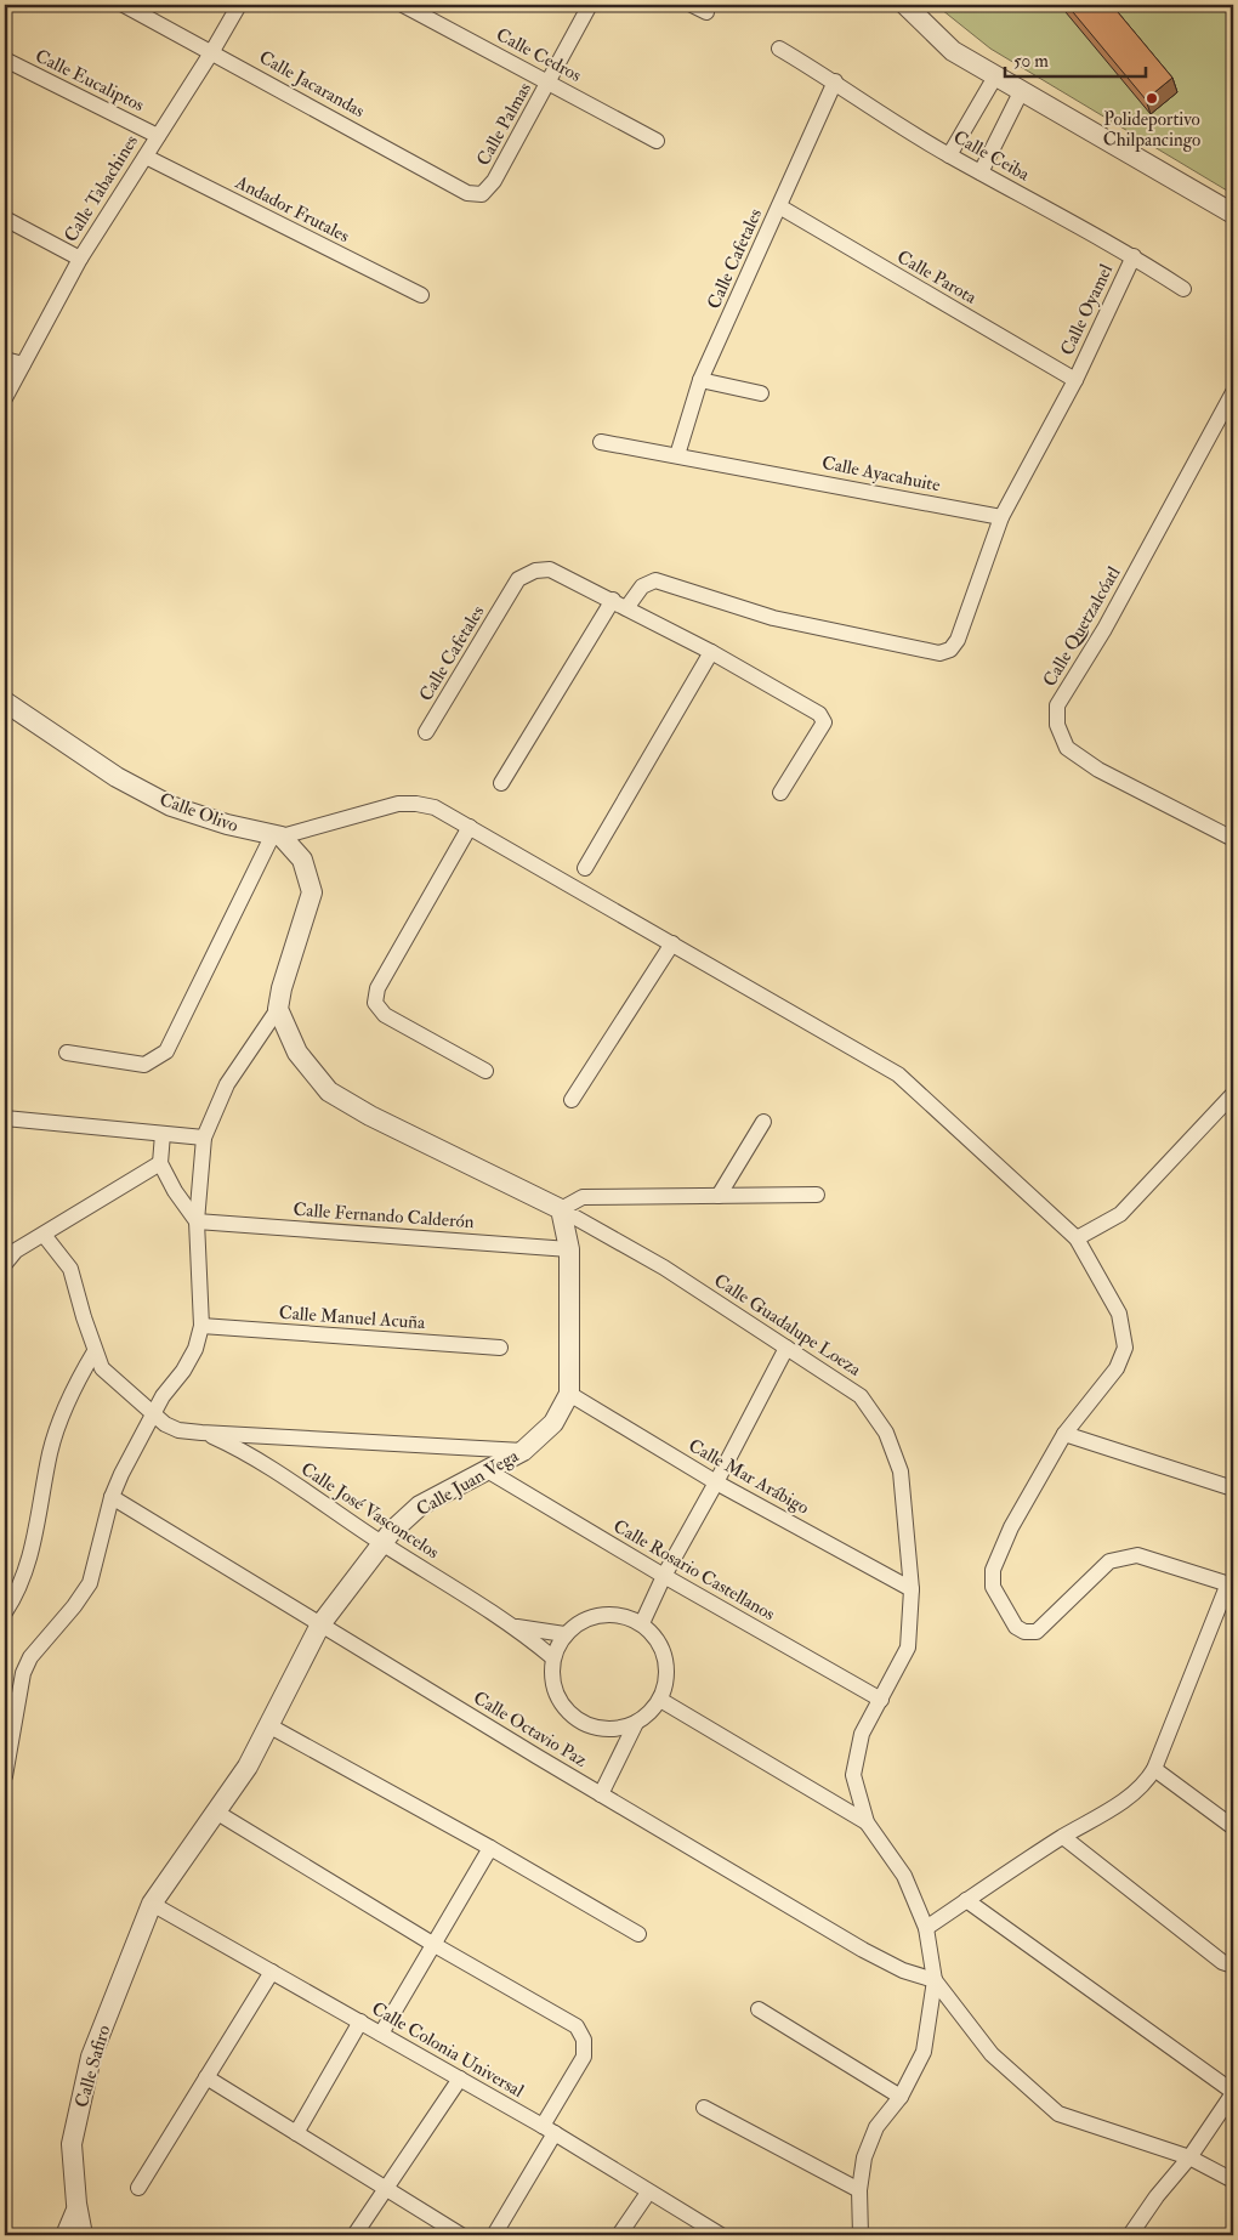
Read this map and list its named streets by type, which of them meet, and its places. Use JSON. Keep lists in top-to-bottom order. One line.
{"streets":{"street":["Calle Cedros","Calle Eucaliptos","Calle Jacarandas","Calle Palmas","Calle Ceiba","Calle Tabachines","Andador Frutales","Calle Cafetales","Calle Parota","Calle Oyamel","Calle Ayacahuite","Calle Quetzalcóatl","Calle Olivo","Calle Fernando Calderón","Calle Manuel Acuña","Calle Guadalupe Loeza","Calle Mar Arábigo","Calle Juan Vega","Calle José Vasconcelos","Calle Rosario Castellanos","Calle Octavio Paz","Calle Colonia Universal","Calle Safiro"]},"crossings":[["Calle Cedros","Calle Palmas"],["Calle Eucaliptos","Calle Tabachines"],["Calle Jacarandas","Calle Palmas"],["Calle Jacarandas","Calle Tabachines"],["Calle Ceiba","Calle Cafetales"],["Calle Ceiba","Calle Oyamel"],["Calle Tabachines","Andador Frutales"],["Calle Cafetales","Calle Parota"],["Calle Cafetales","Calle Ayacahuite"],["Calle Parota","Calle Oyamel"],["Calle Fernando Calderón","Calle Juan Vega"],["Calle Guadalupe Loeza","Calle Mar Arábigo"],["Calle Guadalupe Loeza","Calle Juan Vega"],["Calle Guadalupe Loeza","Calle Rosario Castellanos"],["Calle Guadalupe Loeza","Calle Octavio Paz"],["Calle Mar Arábigo","Calle Juan Vega"],["Calle Juan Vega","Calle José Vasconcelos"],["Calle Juan Vega","Calle Rosario Castellanos"],["Calle Juan Vega","Calle Octavio Paz"],["Calle Juan Vega","Calle Colonia Universal"],["Calle Juan Vega","Calle Safiro"],["Calle Colonia Universal","Calle Safiro"]],"places":["Polideportivo Chilpancingo"],"scale_bar":"50 m"}
